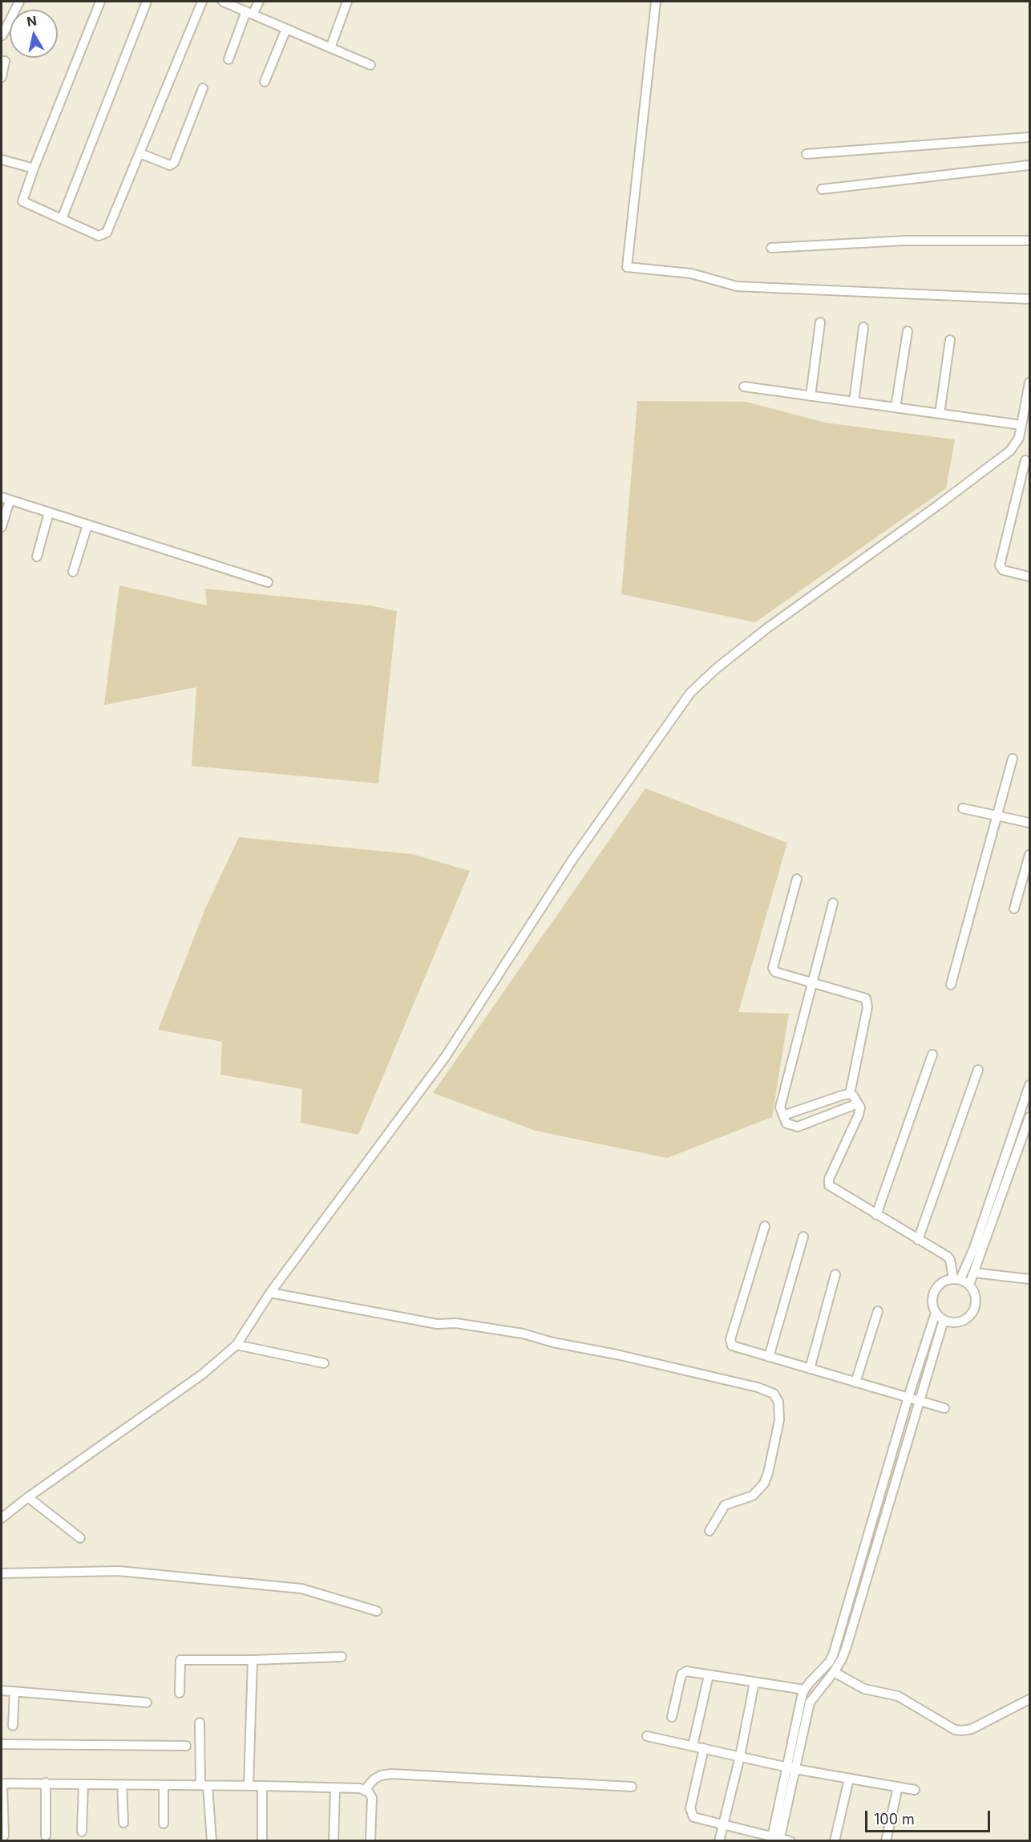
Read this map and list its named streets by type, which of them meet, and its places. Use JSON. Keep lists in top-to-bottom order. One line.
{"scale_bar":"100 m","north":"top"}
